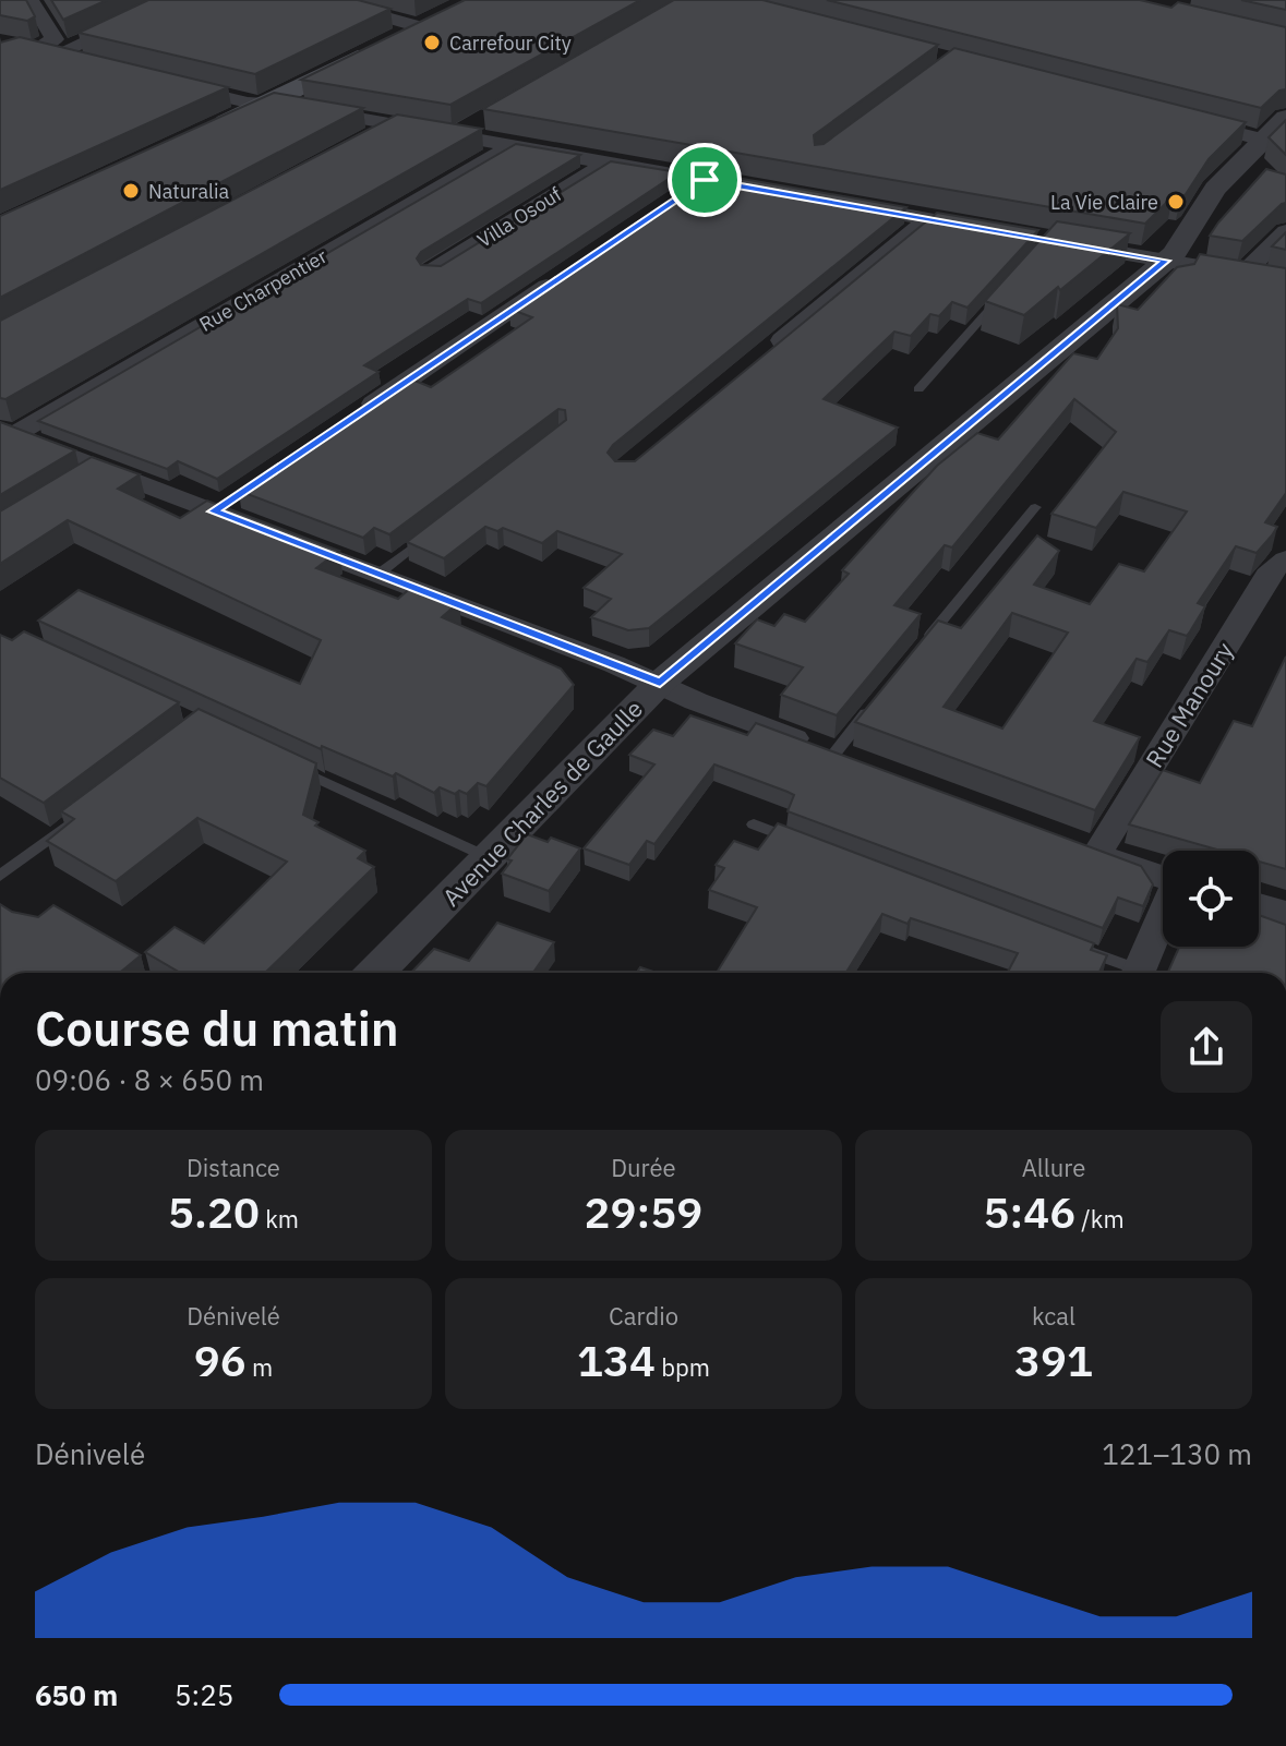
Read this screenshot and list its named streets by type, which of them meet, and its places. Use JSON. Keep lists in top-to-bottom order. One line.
{"streets":{"street":["Villa Osouf","Rue Charpentier","Rue Manoury","Avenue Charles de Gaulle"]},"places":["Carrefour City","Naturalia","La Vie Claire"],"page":{"heading":["Course du matin","09:06 · 8 × 650 m"],"stats":[["Distance","5.20 km"],["Durée","29:59"],["Allure","5:46 /km"],["Dénivelé","96 m"],["Cardio","134 bpm"],["kcal","391"]],"chart":["Dénivelé","121–130 m"],"list":[{"name":"650 m","note":"5:25"}]}}
